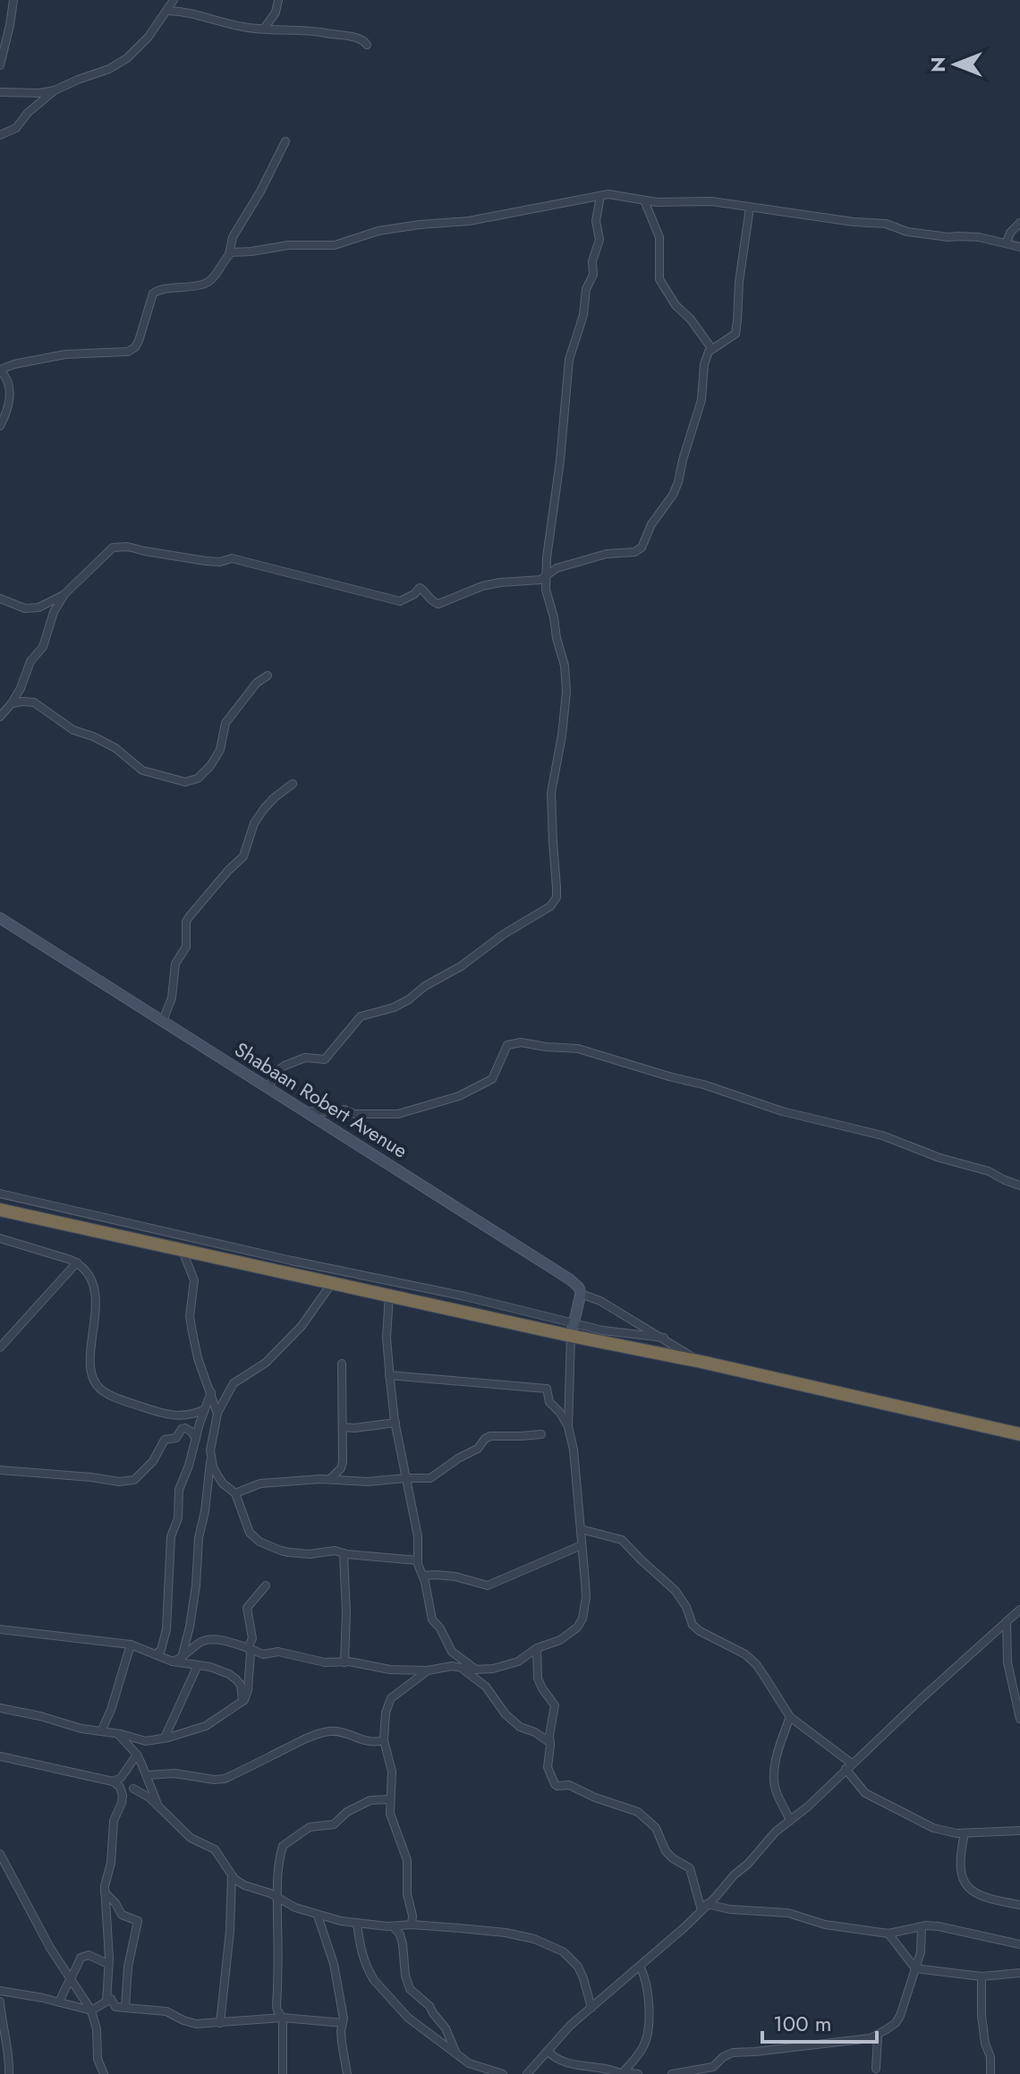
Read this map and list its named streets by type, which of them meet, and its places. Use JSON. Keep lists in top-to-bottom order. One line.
{"streets":{"street":["Shabaan Robert Avenue"]},"scale_bar":"100 m","north":"left"}
